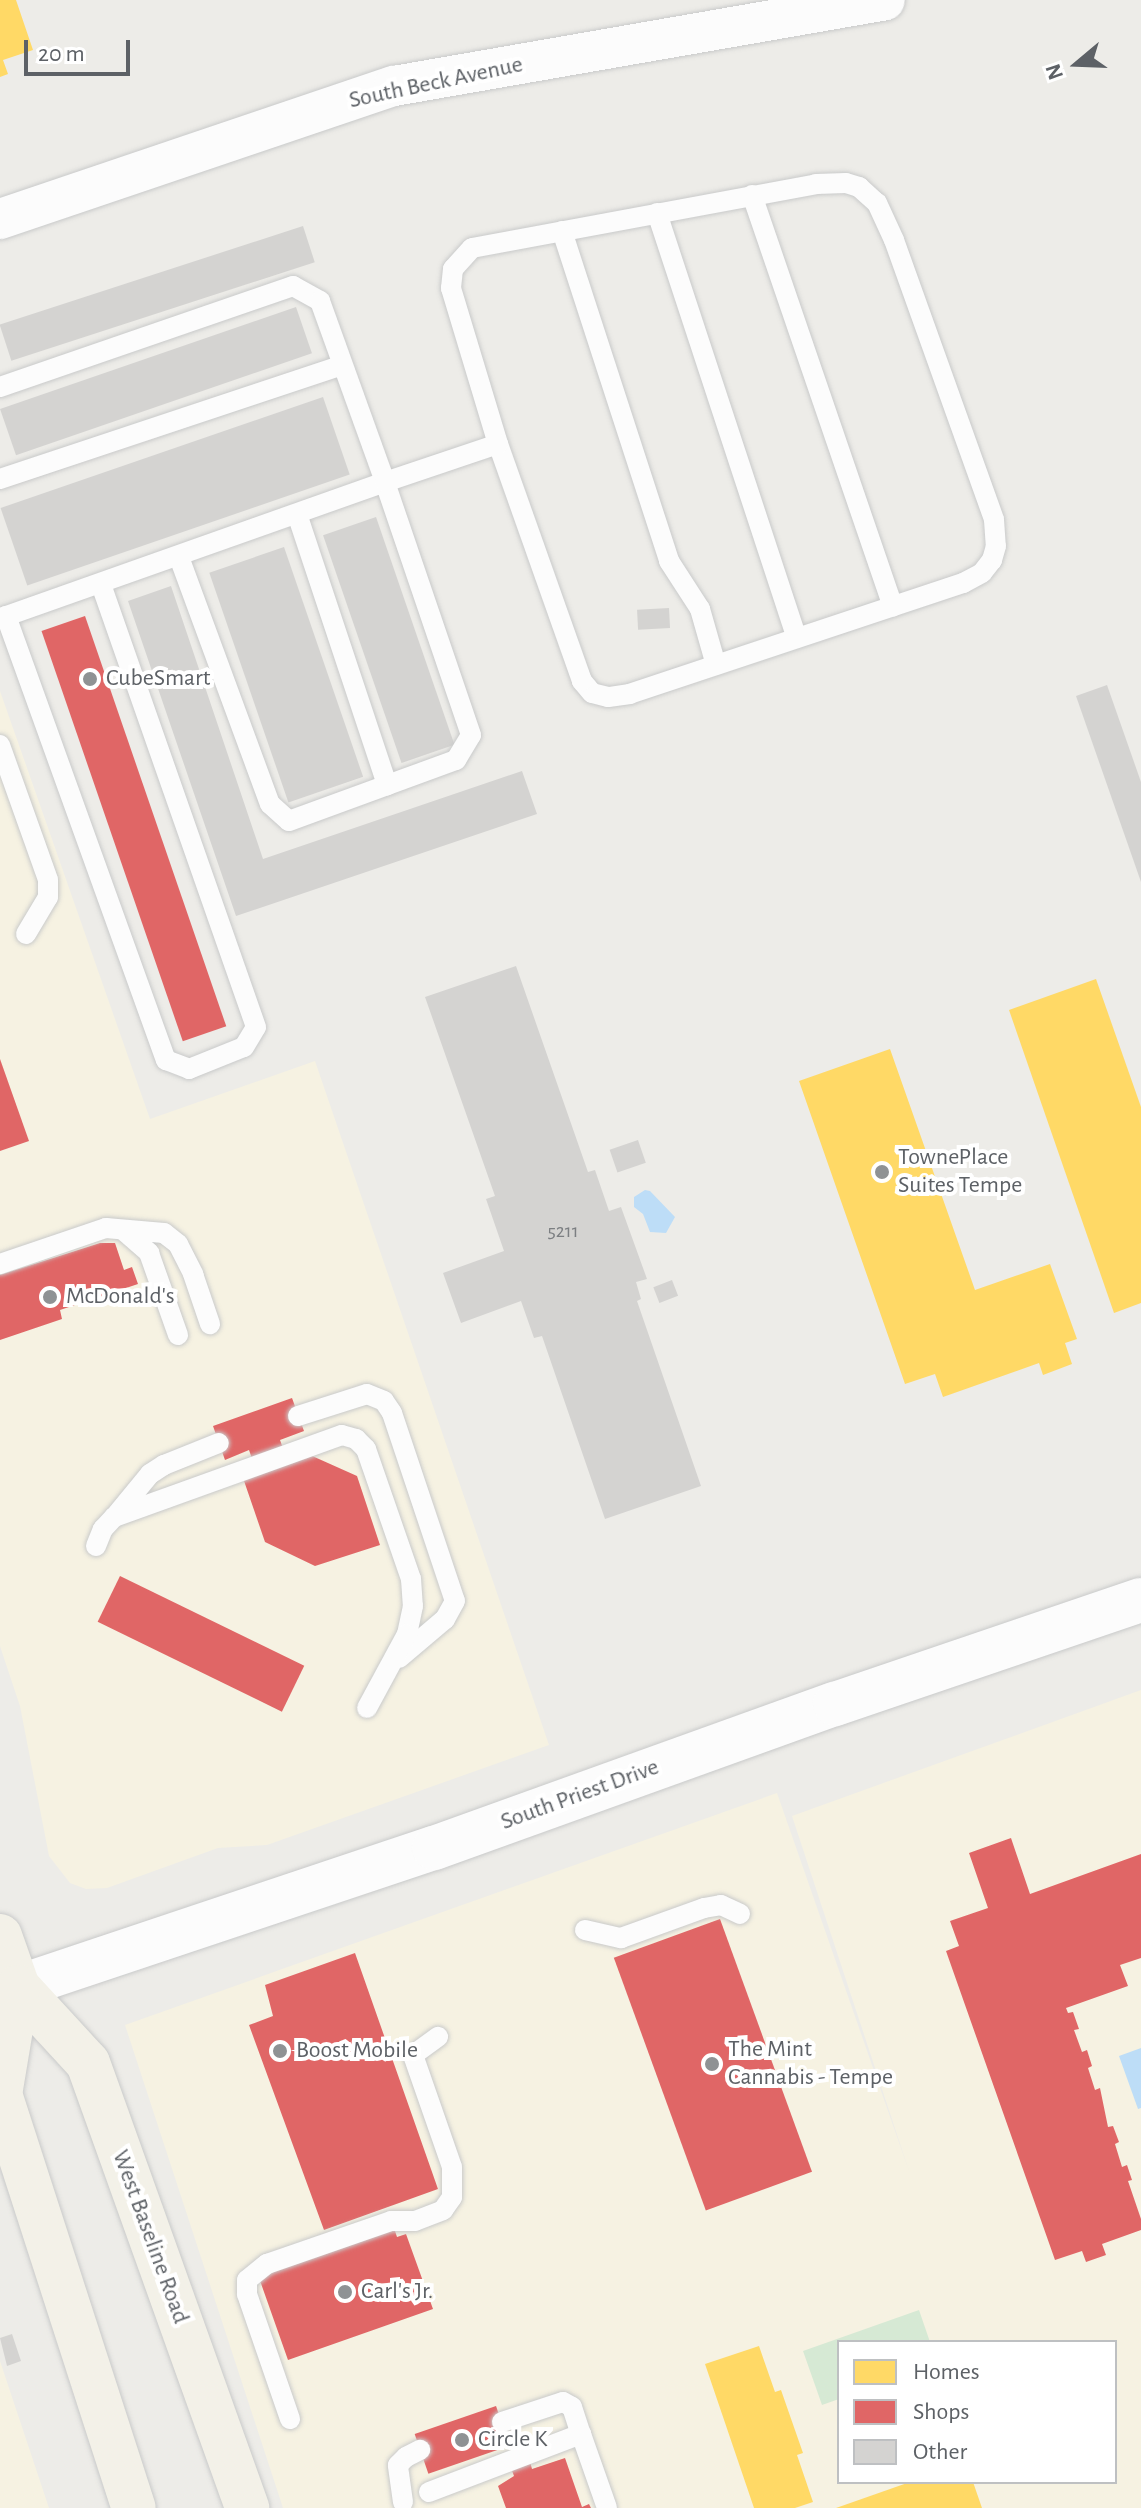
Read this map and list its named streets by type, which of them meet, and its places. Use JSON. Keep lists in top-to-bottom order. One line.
{"streets":{"main road":["West Baseline Road"],"street":["South Beck Avenue","South Priest Drive"]},"crossings":[["South Priest Drive","West Baseline Road"]],"places":["CubeSmart","TownePlace Suites Tempe","McDonald's","Boost Mobile","The Mint Cannabis - Tempe","Carl's Jr.","Circle K"],"house_numbers":["5211"],"legend":["Homes","Shops","Other"],"scale_bar":"20 m","north":"left"}
